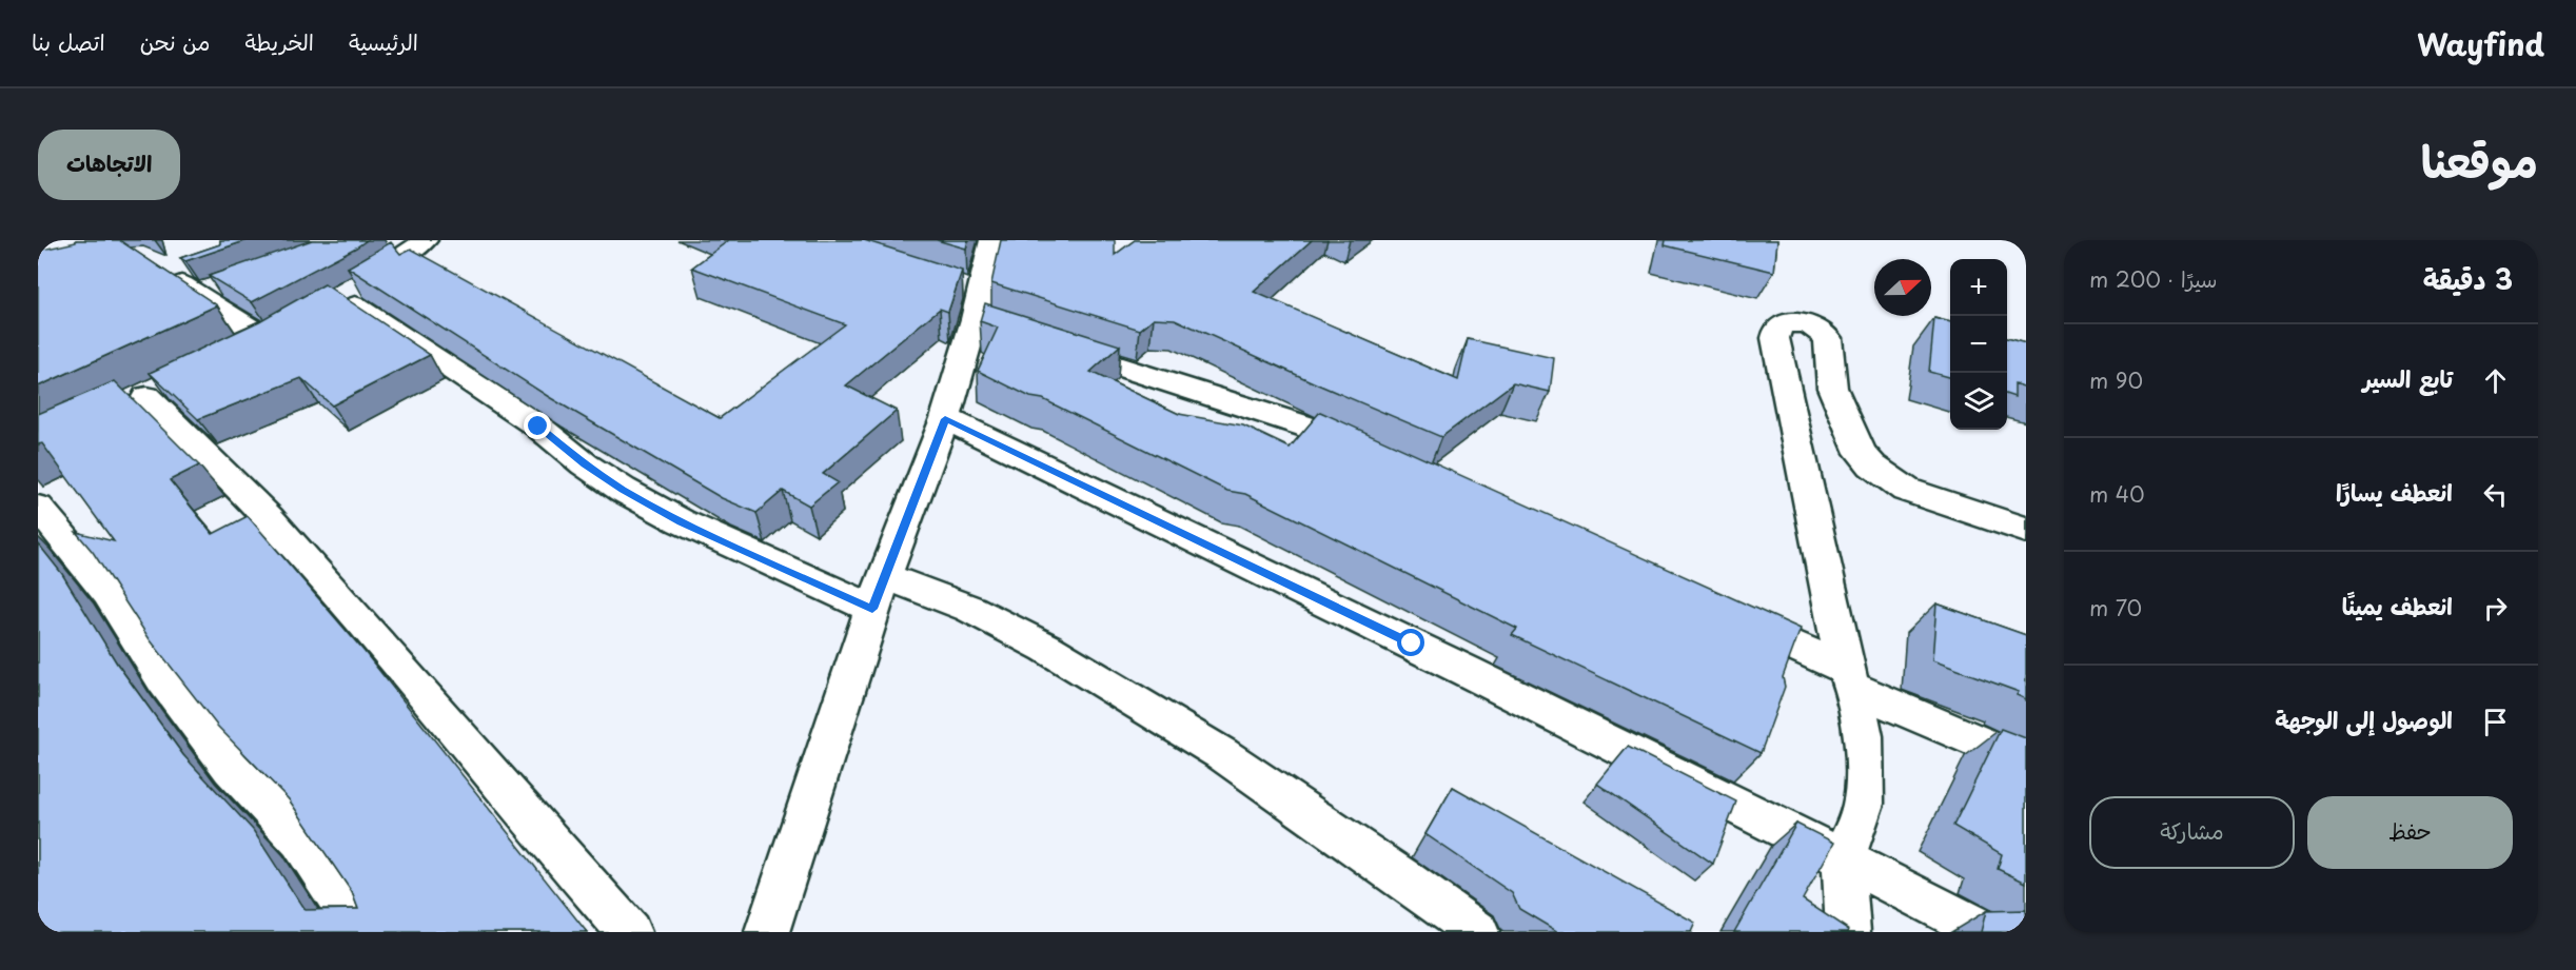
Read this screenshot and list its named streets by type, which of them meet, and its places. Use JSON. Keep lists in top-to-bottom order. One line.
{"north":"right","page":{"header":"Wayfind","nav":["الرئيسية","الخريطة","من نحن","اتصل بنا"],"title":"موقعنا","buttons":["الاتجاهات",["حفظ","مشاركة"]],"heading":["3 دقيقة","سيرًا · 200 m"],"map_buttons":["+","−"],"list":[["تابع السير","90 m"],["انعطف يسارًا","40 m"],["انعطف يمينًا","70 m"],"الوصول إلى الوجهة"]}}
